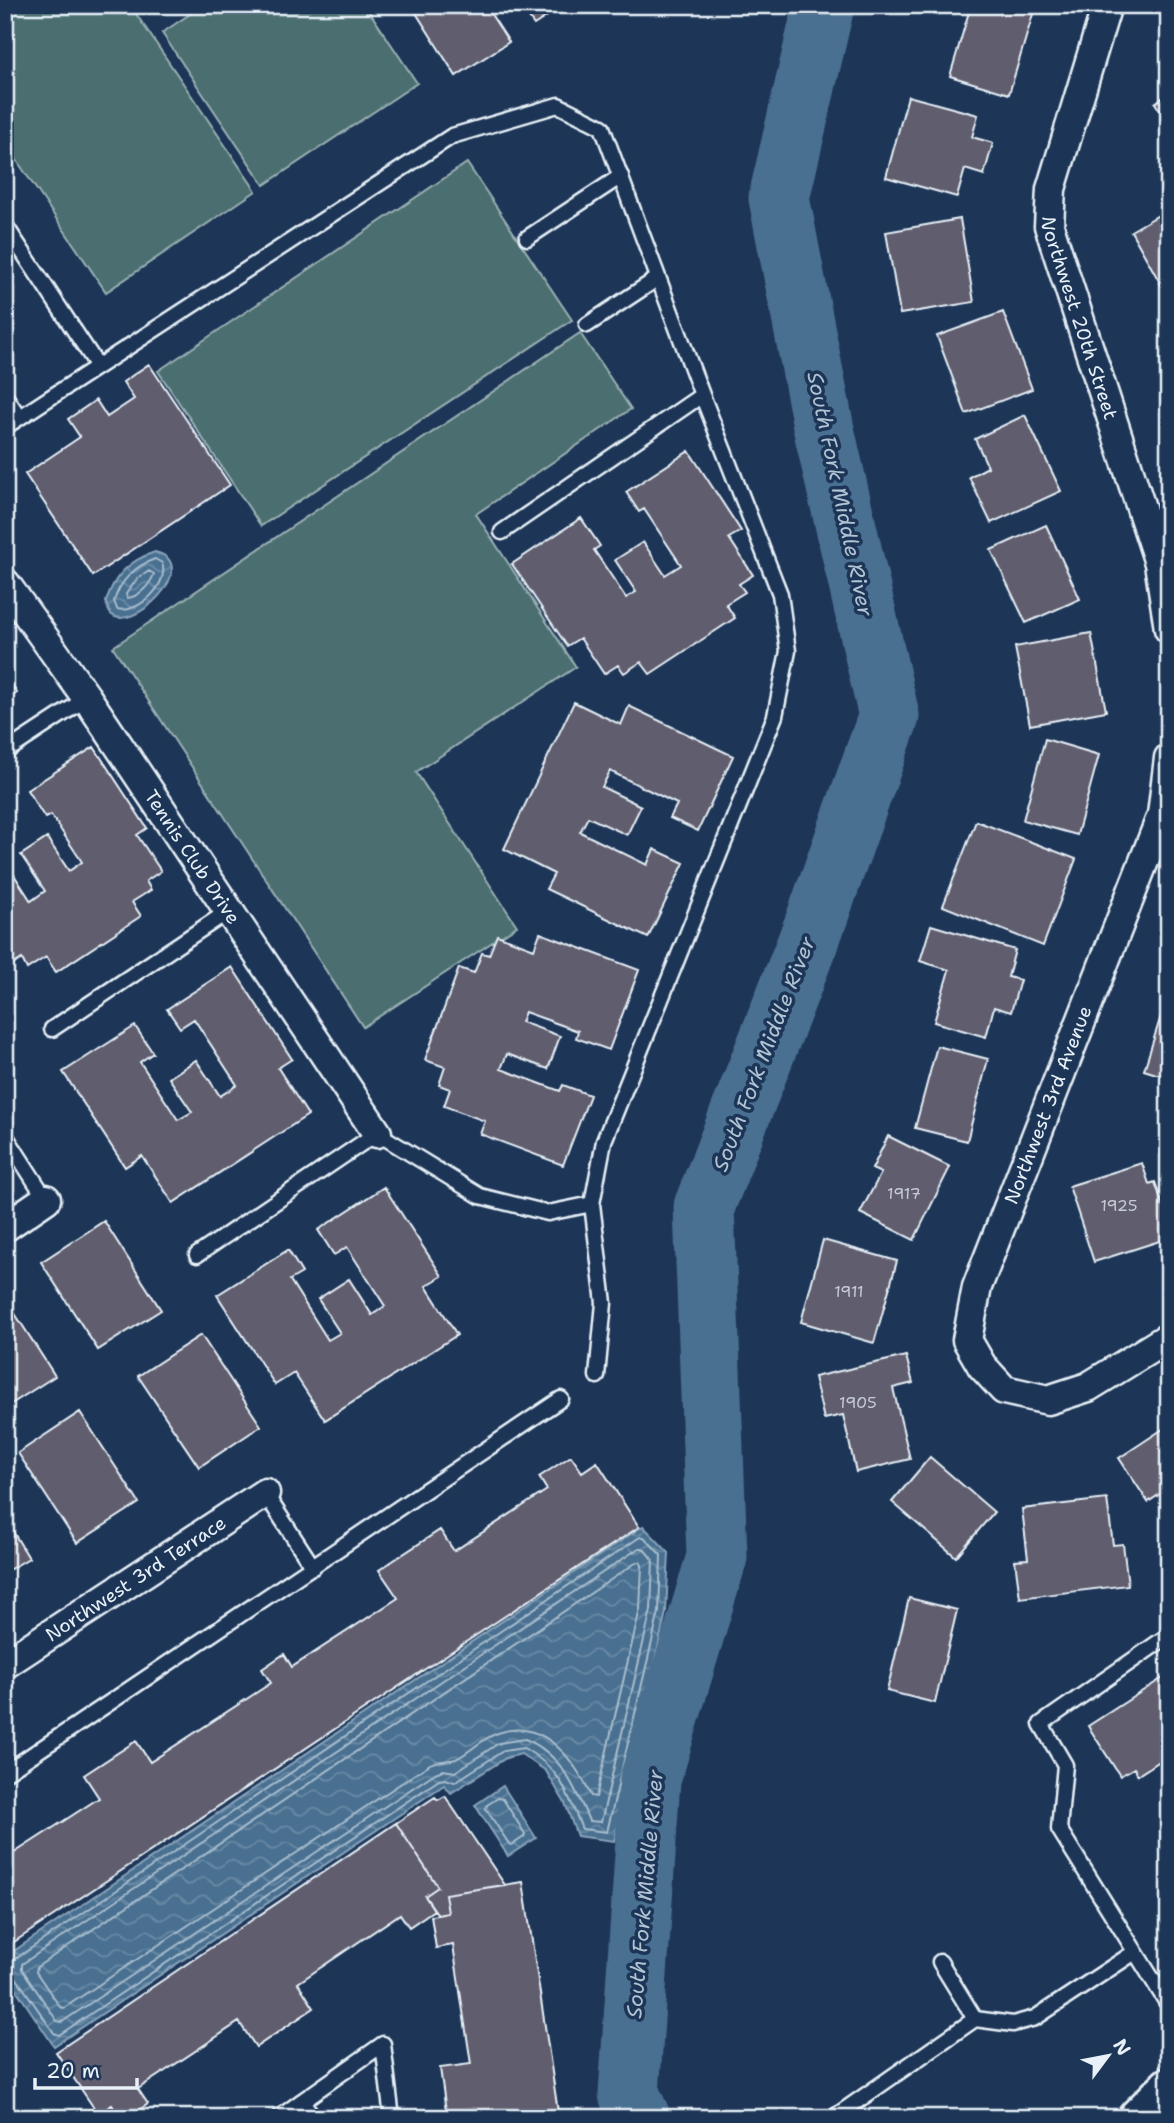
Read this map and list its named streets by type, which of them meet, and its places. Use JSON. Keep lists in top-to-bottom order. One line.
{"streets":{"street":["Northwest 20th Street","Tennis Club Drive","Northwest 3rd Avenue","Northwest 3rd Terrace"]},"water":["South Fork Middle River"],"house_numbers":["1917","1925","1911","1905"],"scale_bar":"20 m","north":"top right"}
